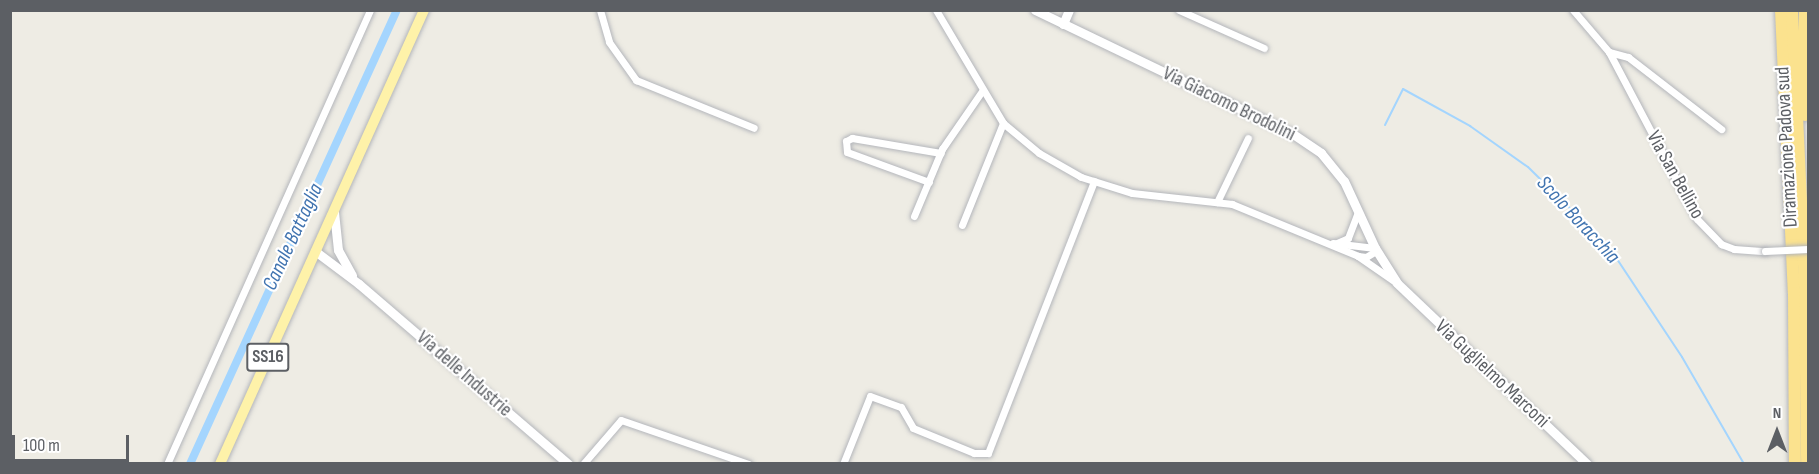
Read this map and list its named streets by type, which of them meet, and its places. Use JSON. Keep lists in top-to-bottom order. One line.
{"streets":{"highway":["Diramazione Padova sud"],"main road":["SS16"],"street":["Via Giacomo Brodolini","Via San Bellino","Via delle Industrie","Via Guglielmo Marconi"]},"crossings":[["Via Giacomo Brodolini","Via Guglielmo Marconi"],["SS16","Via delle Industrie"]],"water":["Scolo Boracchia","Canale Battaglia"],"scale_bar":"100 m","north":"top"}
